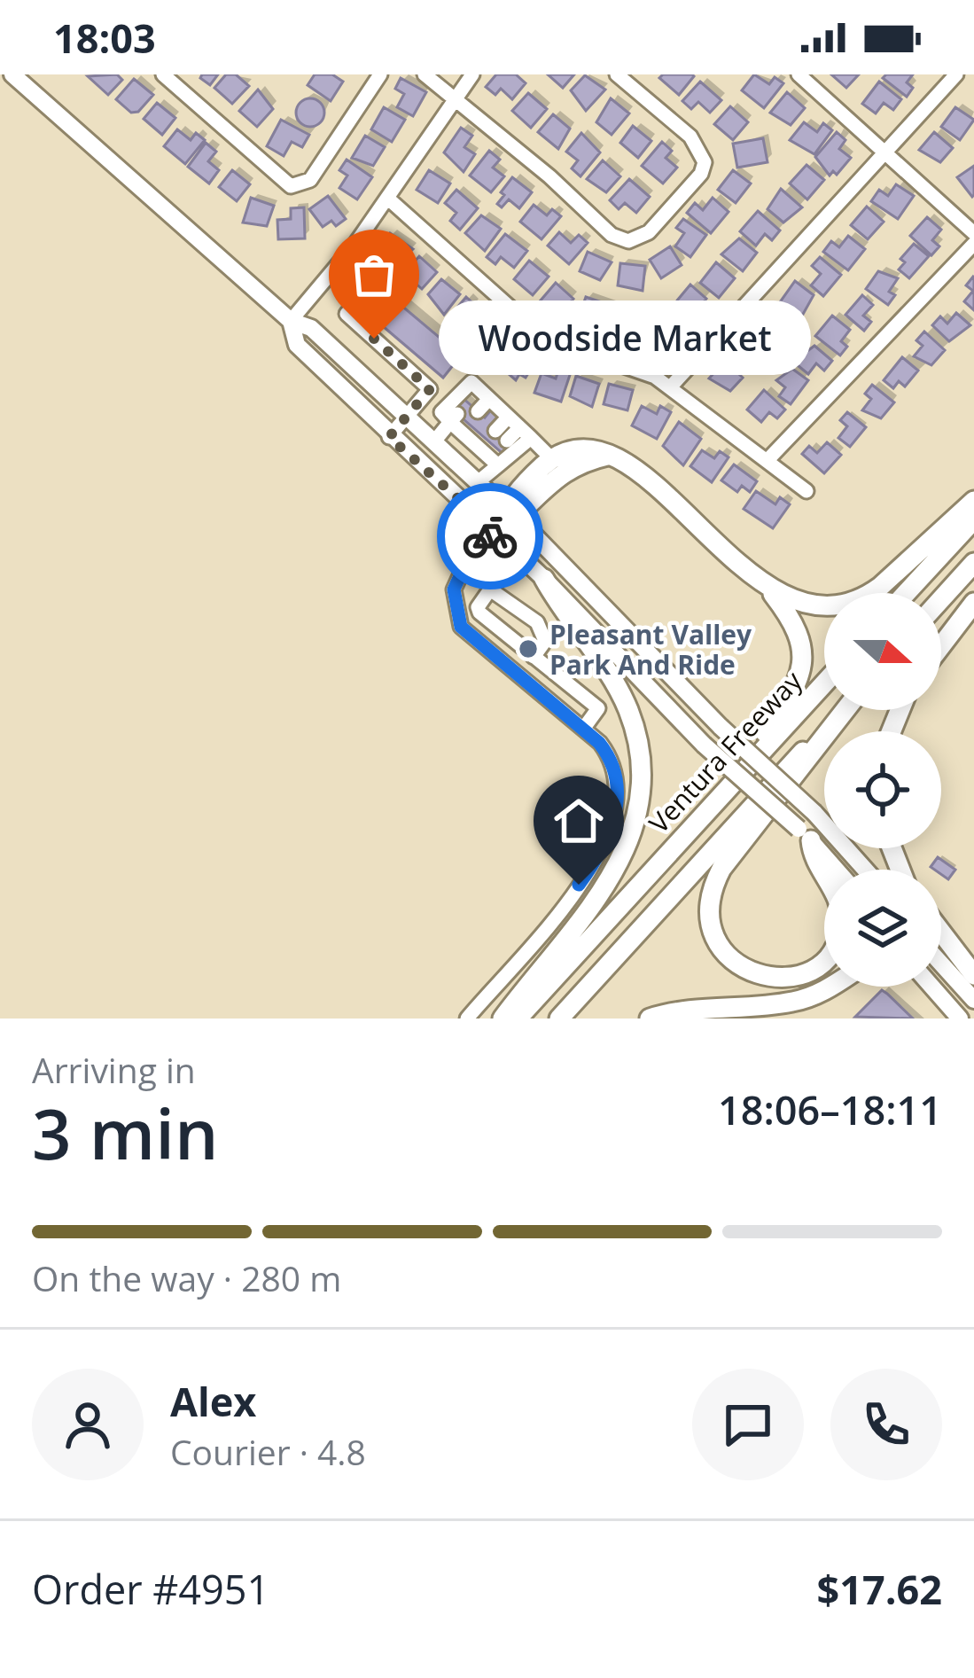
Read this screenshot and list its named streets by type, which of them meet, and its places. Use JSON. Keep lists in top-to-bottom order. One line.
{"streets":{"highway":["Ventura Freeway"]},"places":["Woodside Market","Pleasant Valley Park And Ride"],"north":"right","page":{"status":"18:03","bubble":"Woodside Market","heading":["3 min","Arriving in","18:06–18:11"],"panel":["Alex","Courier · 4.8","Order #4951","$17.62"],"bar":"On the way · 280 m"}}
